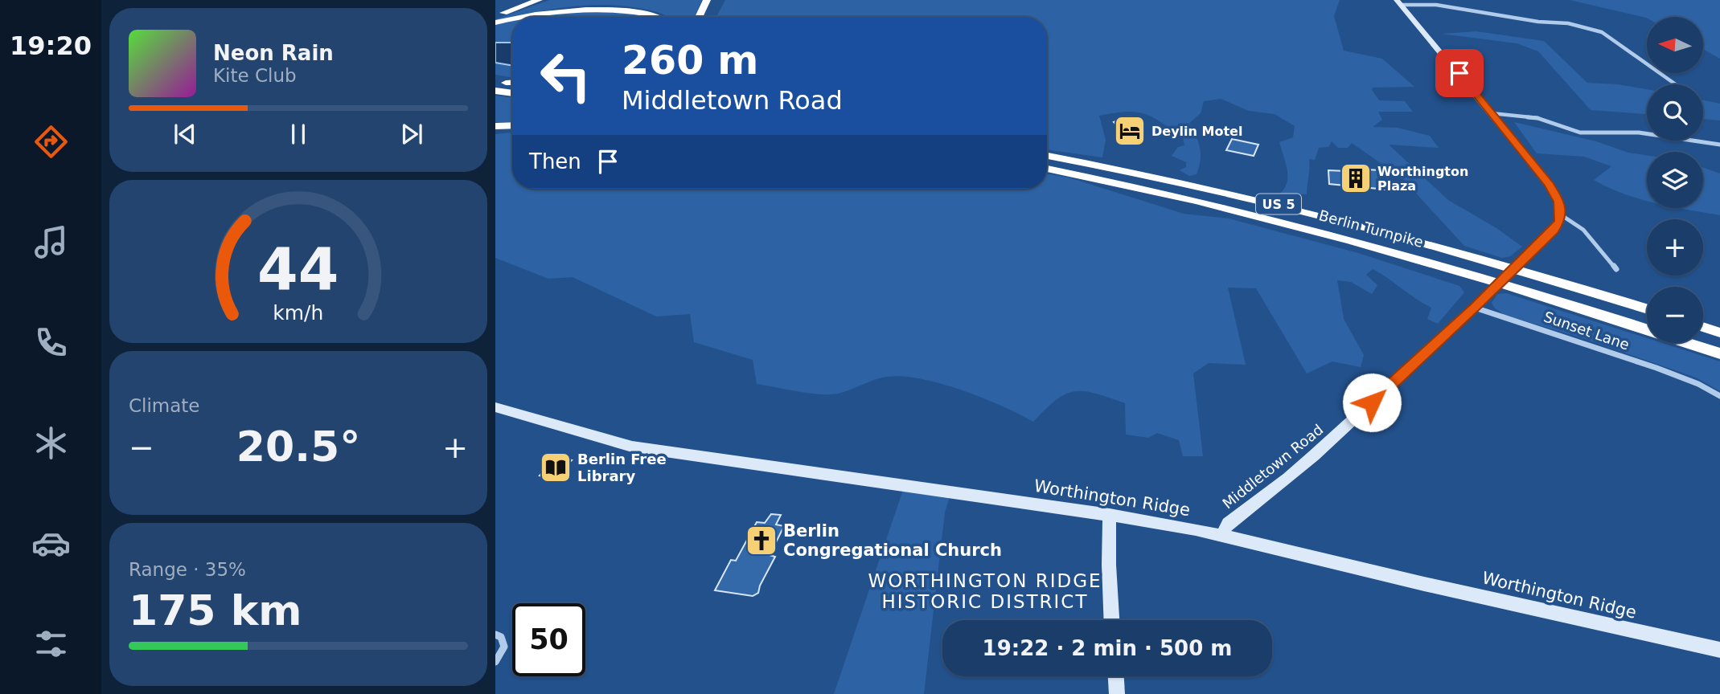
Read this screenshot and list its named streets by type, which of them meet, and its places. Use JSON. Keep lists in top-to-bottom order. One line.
{"streets":{"highway":["US 5","Berlin Turnpike"],"street":["Sunset Lane","Middletown Road","Worthington Ridge"]},"crossings":[["Berlin Turnpike","Middletown Road"],["Sunset Lane","Middletown Road"],["Middletown Road","Worthington Ridge"]],"districts":["WORTHINGTON RIDGE HISTORIC DISTRICT"],"places":{"hotel":["Deylin Motel"],"building":["Worthington Plaza"],"library":["Berlin Free Library"],"church":["Berlin Congregational Church"]},"north":"left","page":{"tabs":"19:20","map_buttons":["+","−"],"turn":["260 m","Middletown Road"],"song":["Neon Rain","Kite Club"],"then":"Then","tile":["Climate",["Range · 35%","175 km"]],"heat":["−","20.5°","+"],"limit":"50","trip":"19:22 · 2 min · 500 m","gauge":["44","km/h"]}}
